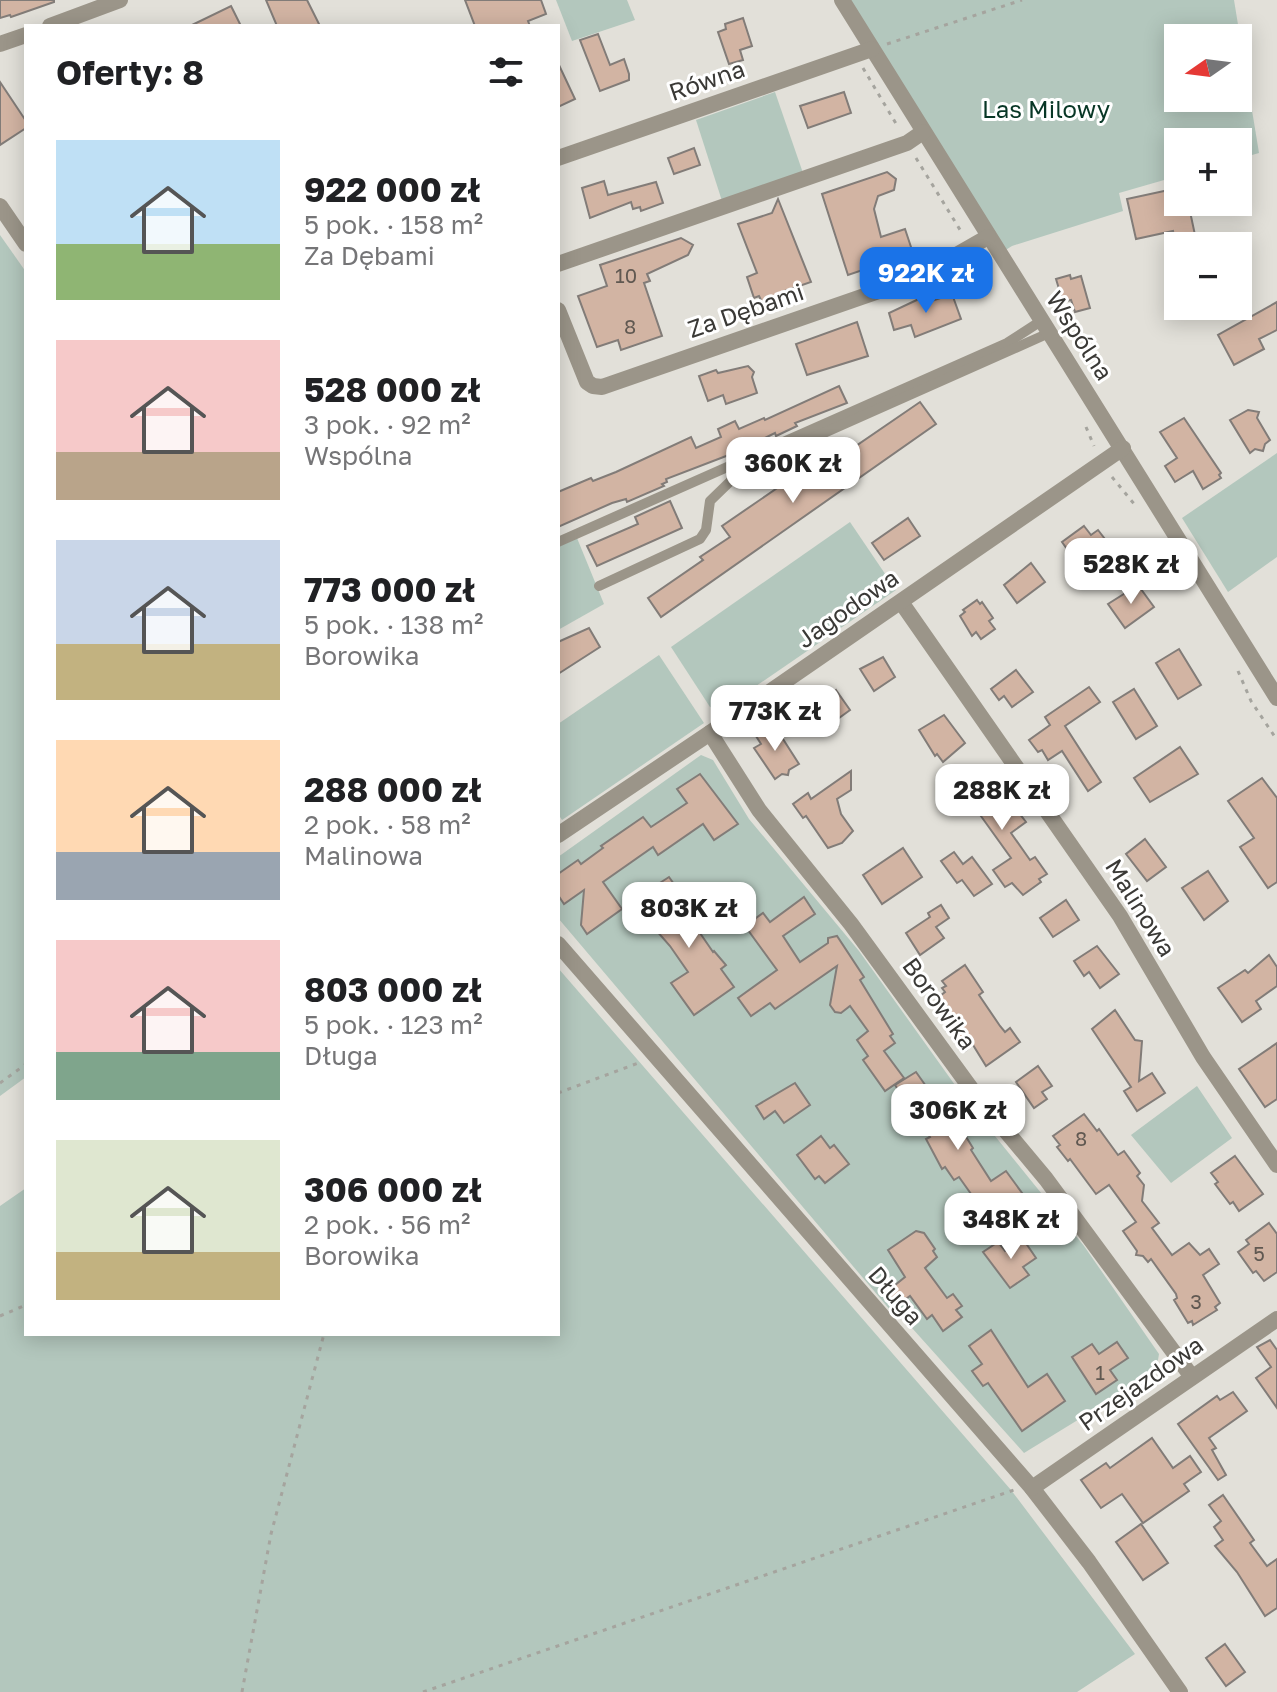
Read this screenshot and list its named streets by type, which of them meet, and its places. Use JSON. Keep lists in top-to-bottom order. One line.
{"streets":{"street":["Równa","Za Dębami","Wspólna","Jagodowa","Malinowa","Borowika","Długa","Przejazdowa"]},"crossings":[["Równa","Wspólna"],["Za Dębami","Wspólna"],["Wspólna","Jagodowa"],["Jagodowa","Malinowa"],["Jagodowa","Borowika"],["Borowika","Przejazdowa"],["Długa","Przejazdowa"]],"parks":["Las Milowy"],"house_numbers":["10","8","8","5","3","1"],"north":"left","page":{"map_buttons":["+","−"],"heading":"Oferty: 8","list":[{"name":"922 000 zł","note":"5 pok. · 158 m² · Za Dębami"},{"name":"528 000 zł","note":"3 pok. · 92 m² · Wspólna"},{"name":"773 000 zł","note":"5 pok. · 138 m² · Borowika"},{"name":"288 000 zł","note":"2 pok. · 58 m² · Malinowa"},{"name":"803 000 zł","note":"5 pok. · 123 m² · Długa"},{"name":"306 000 zł","note":"2 pok. · 56 m² · Borowika"}],"price":["922K zł","360K zł","528K zł","773K zł","288K zł","803K zł","306K zł","348K zł"]}}
